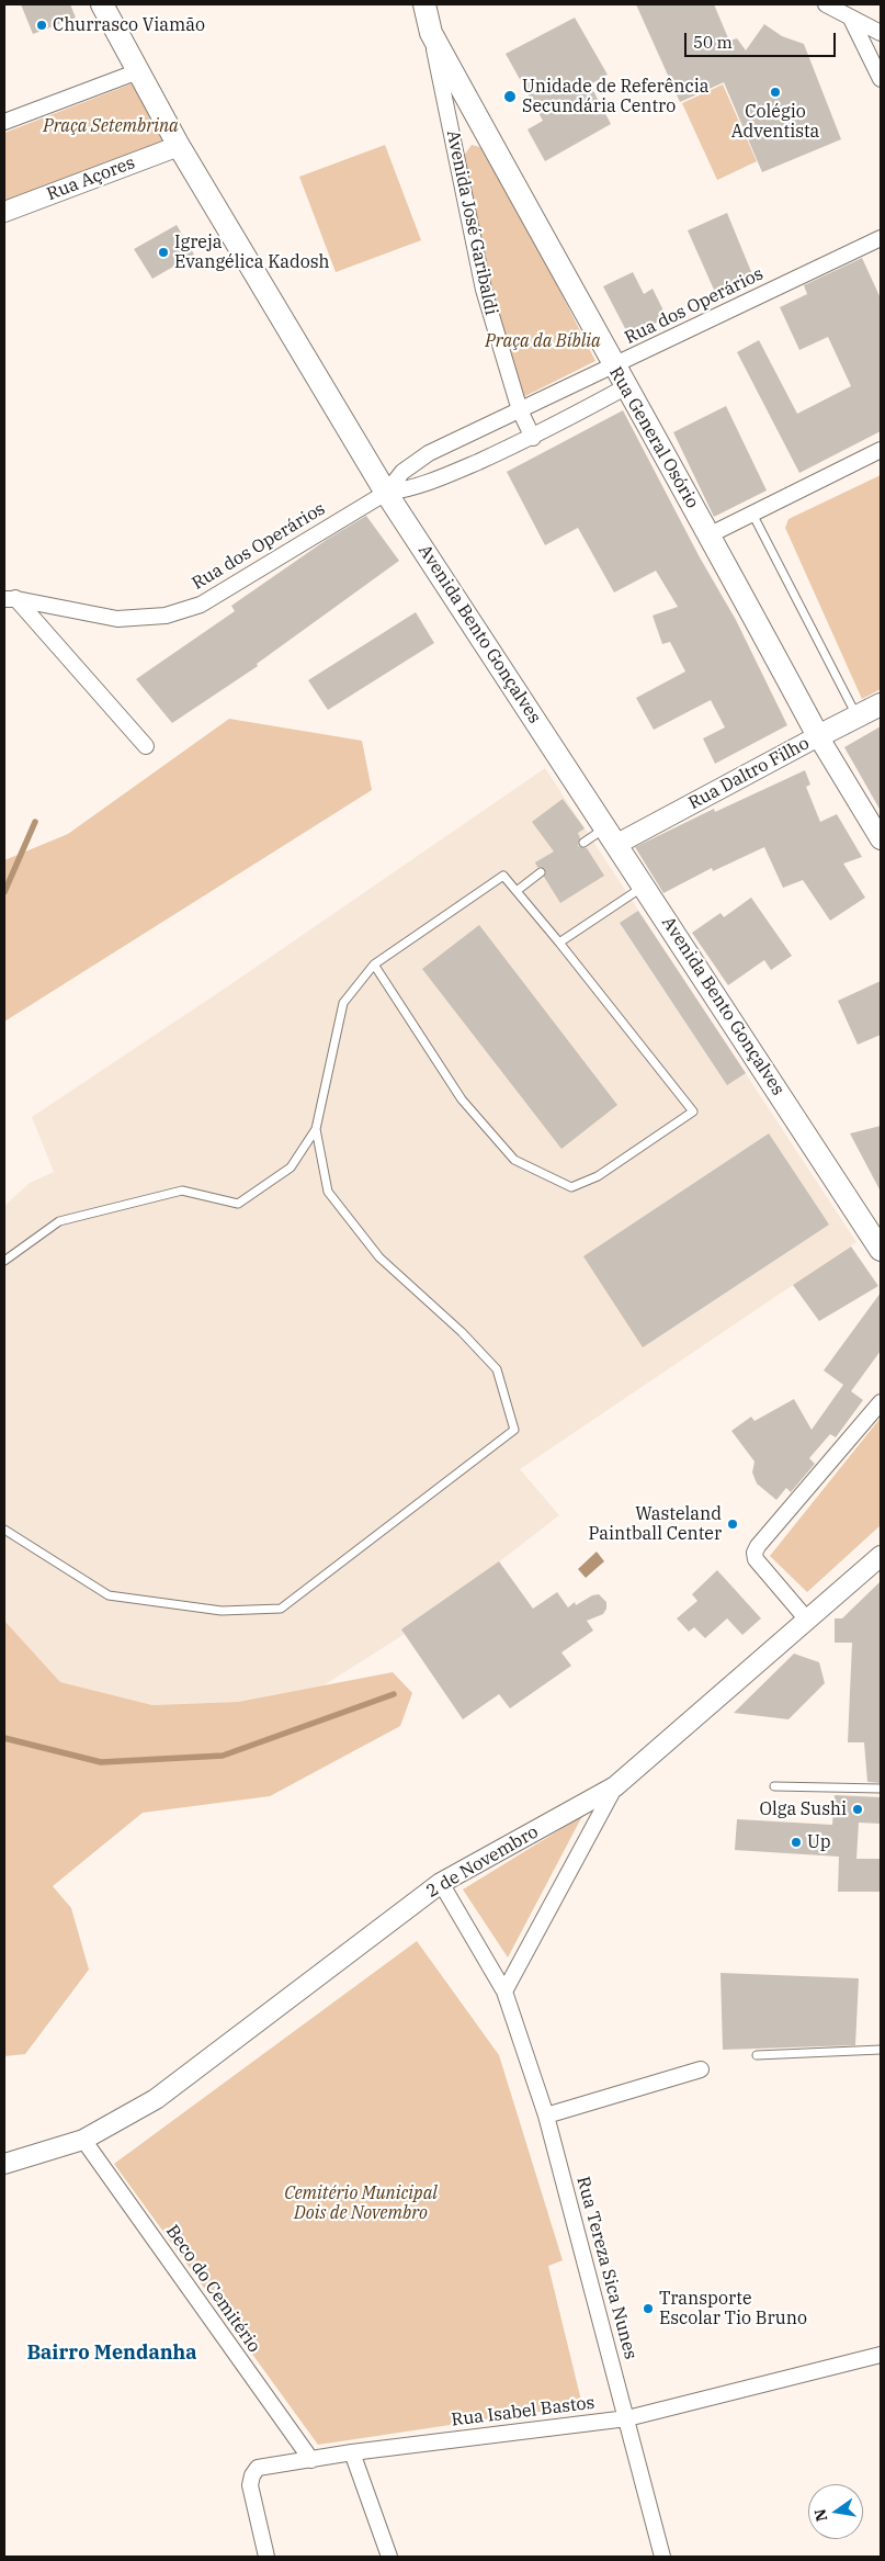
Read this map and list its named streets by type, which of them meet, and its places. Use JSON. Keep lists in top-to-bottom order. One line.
{"streets":{"main road":["Avenida José Garibaldi","Rua General Osório","Avenida Bento Gonçalves","Rua Daltro Filho"],"street":["Rua Açores","Rua dos Operários","2 de Novembro","Rua Tereza Sica Nunes","Beco do Cemitério","Rua Isabel Bastos"]},"crossings":[["Rua Açores","Avenida Bento Gonçalves"],["Avenida José Garibaldi","Rua dos Operários"],["Avenida José Garibaldi","Rua General Osório"],["Rua dos Operários","Rua General Osório"],["Rua dos Operários","Avenida Bento Gonçalves"],["Rua General Osório","Rua Daltro Filho"],["Avenida Bento Gonçalves","Rua Daltro Filho"],["2 de Novembro","Rua Tereza Sica Nunes"],["2 de Novembro","Beco do Cemitério"],["Rua Tereza Sica Nunes","Rua Isabel Bastos"],["Beco do Cemitério","Rua Isabel Bastos"]],"districts":["Bairro Mendanha"],"parks":["Praça Setembrina","Praça da Bíblia","Cemitério Municipal Dois de Novembro"],"places":["Churrasco Viamão","Colégio Adventista","Unidade de Referência Secundária Centro","Igreja Evangélica Kadosh","Wasteland Paintball Center","Olga Sushi","Up","Transporte Escolar Tio Bruno"],"scale_bar":"50 m","north":"left"}
